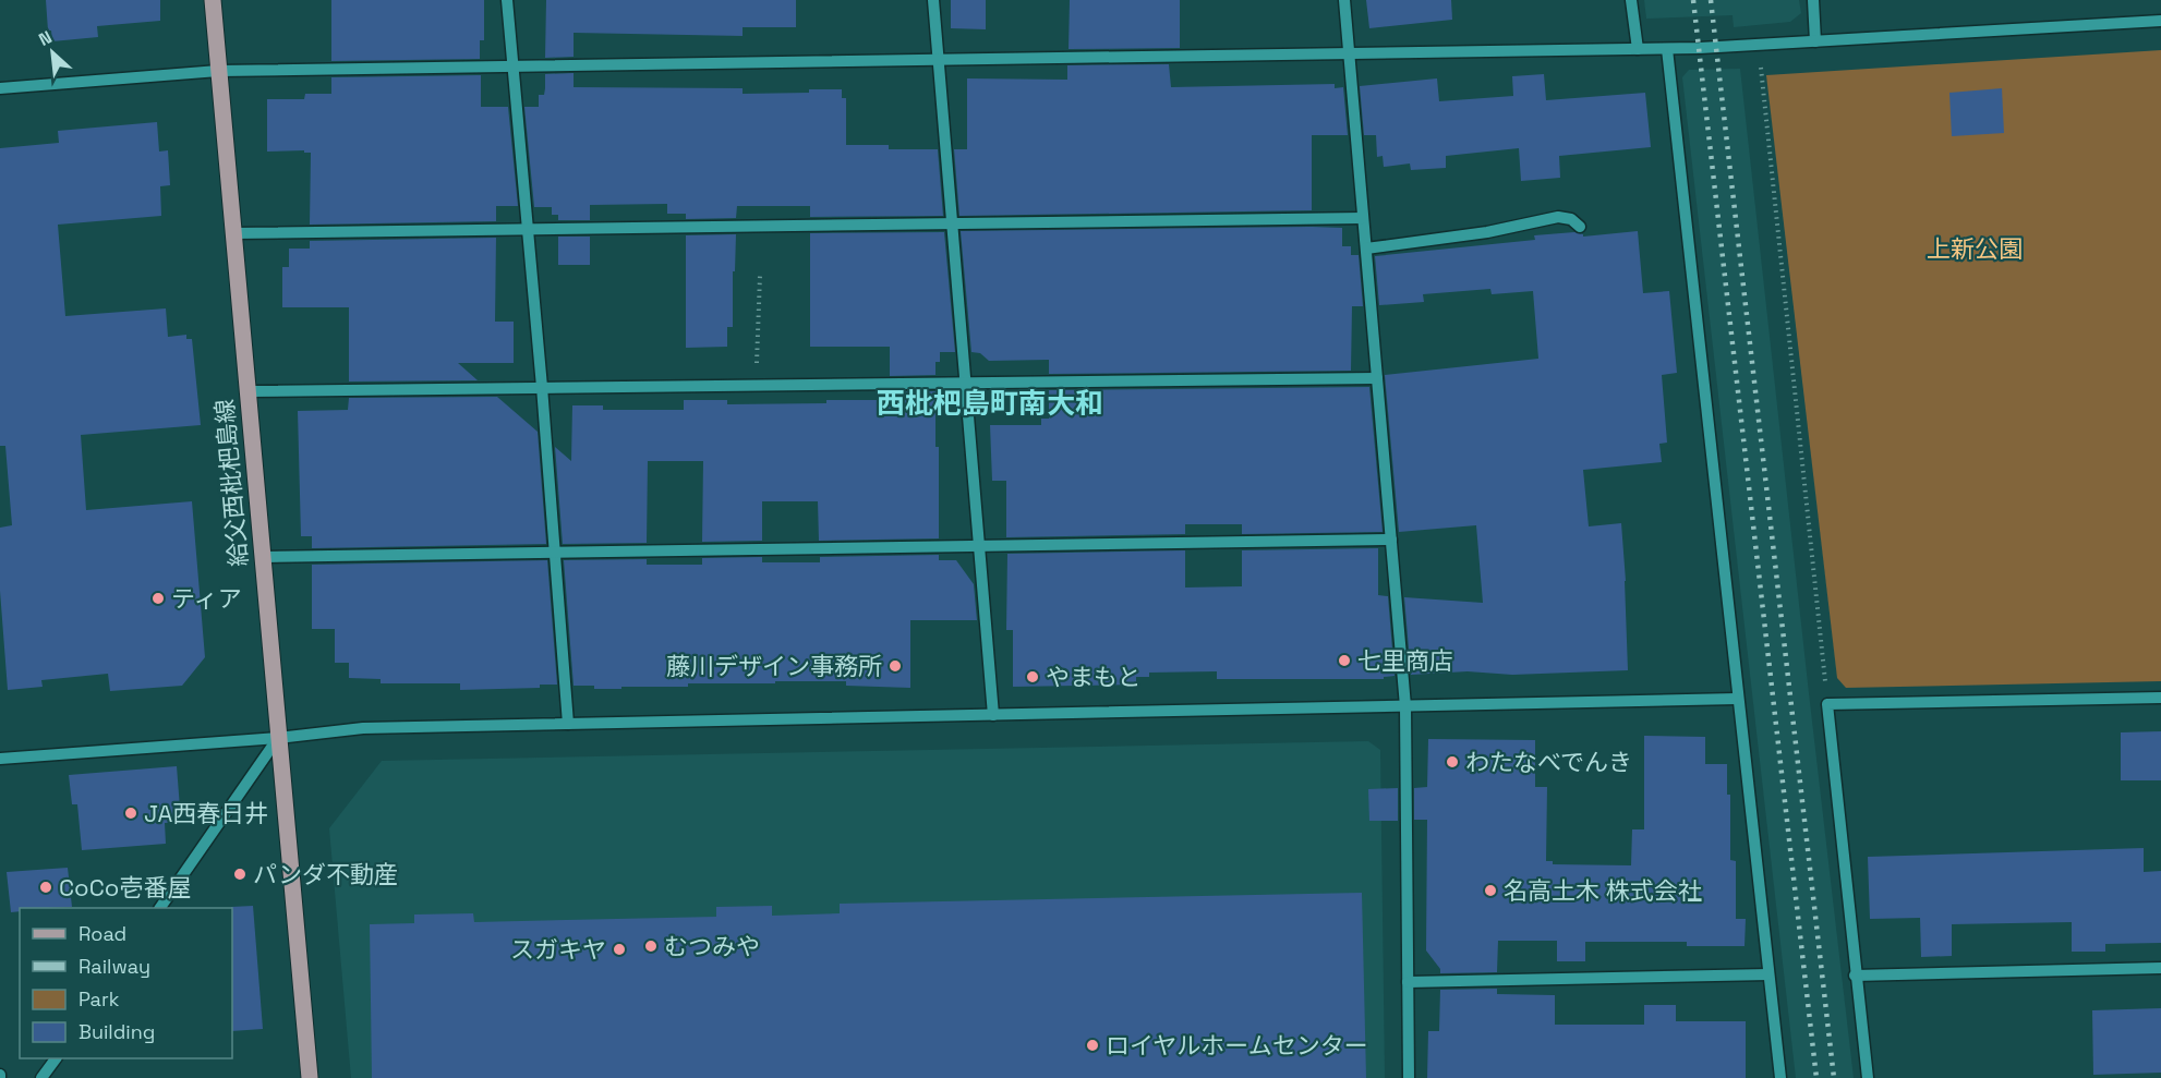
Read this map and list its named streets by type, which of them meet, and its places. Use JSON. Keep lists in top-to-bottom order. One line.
{"streets":{"main road":["給父西枇杷島線"]},"districts":["西枇杷島町南大和"],"parks":["上新公園"],"places":["ティア","七里商店","藤川デザイン事務所","やまもと","わたなべでんき","JA西春日井","パンダ不動産","CoCo壱番屋","名高土木 株式会社","むつみや","スガキヤ","ロイヤルホームセンター"],"legend":["Road","Railway","Park","Building"],"north":"top left"}
